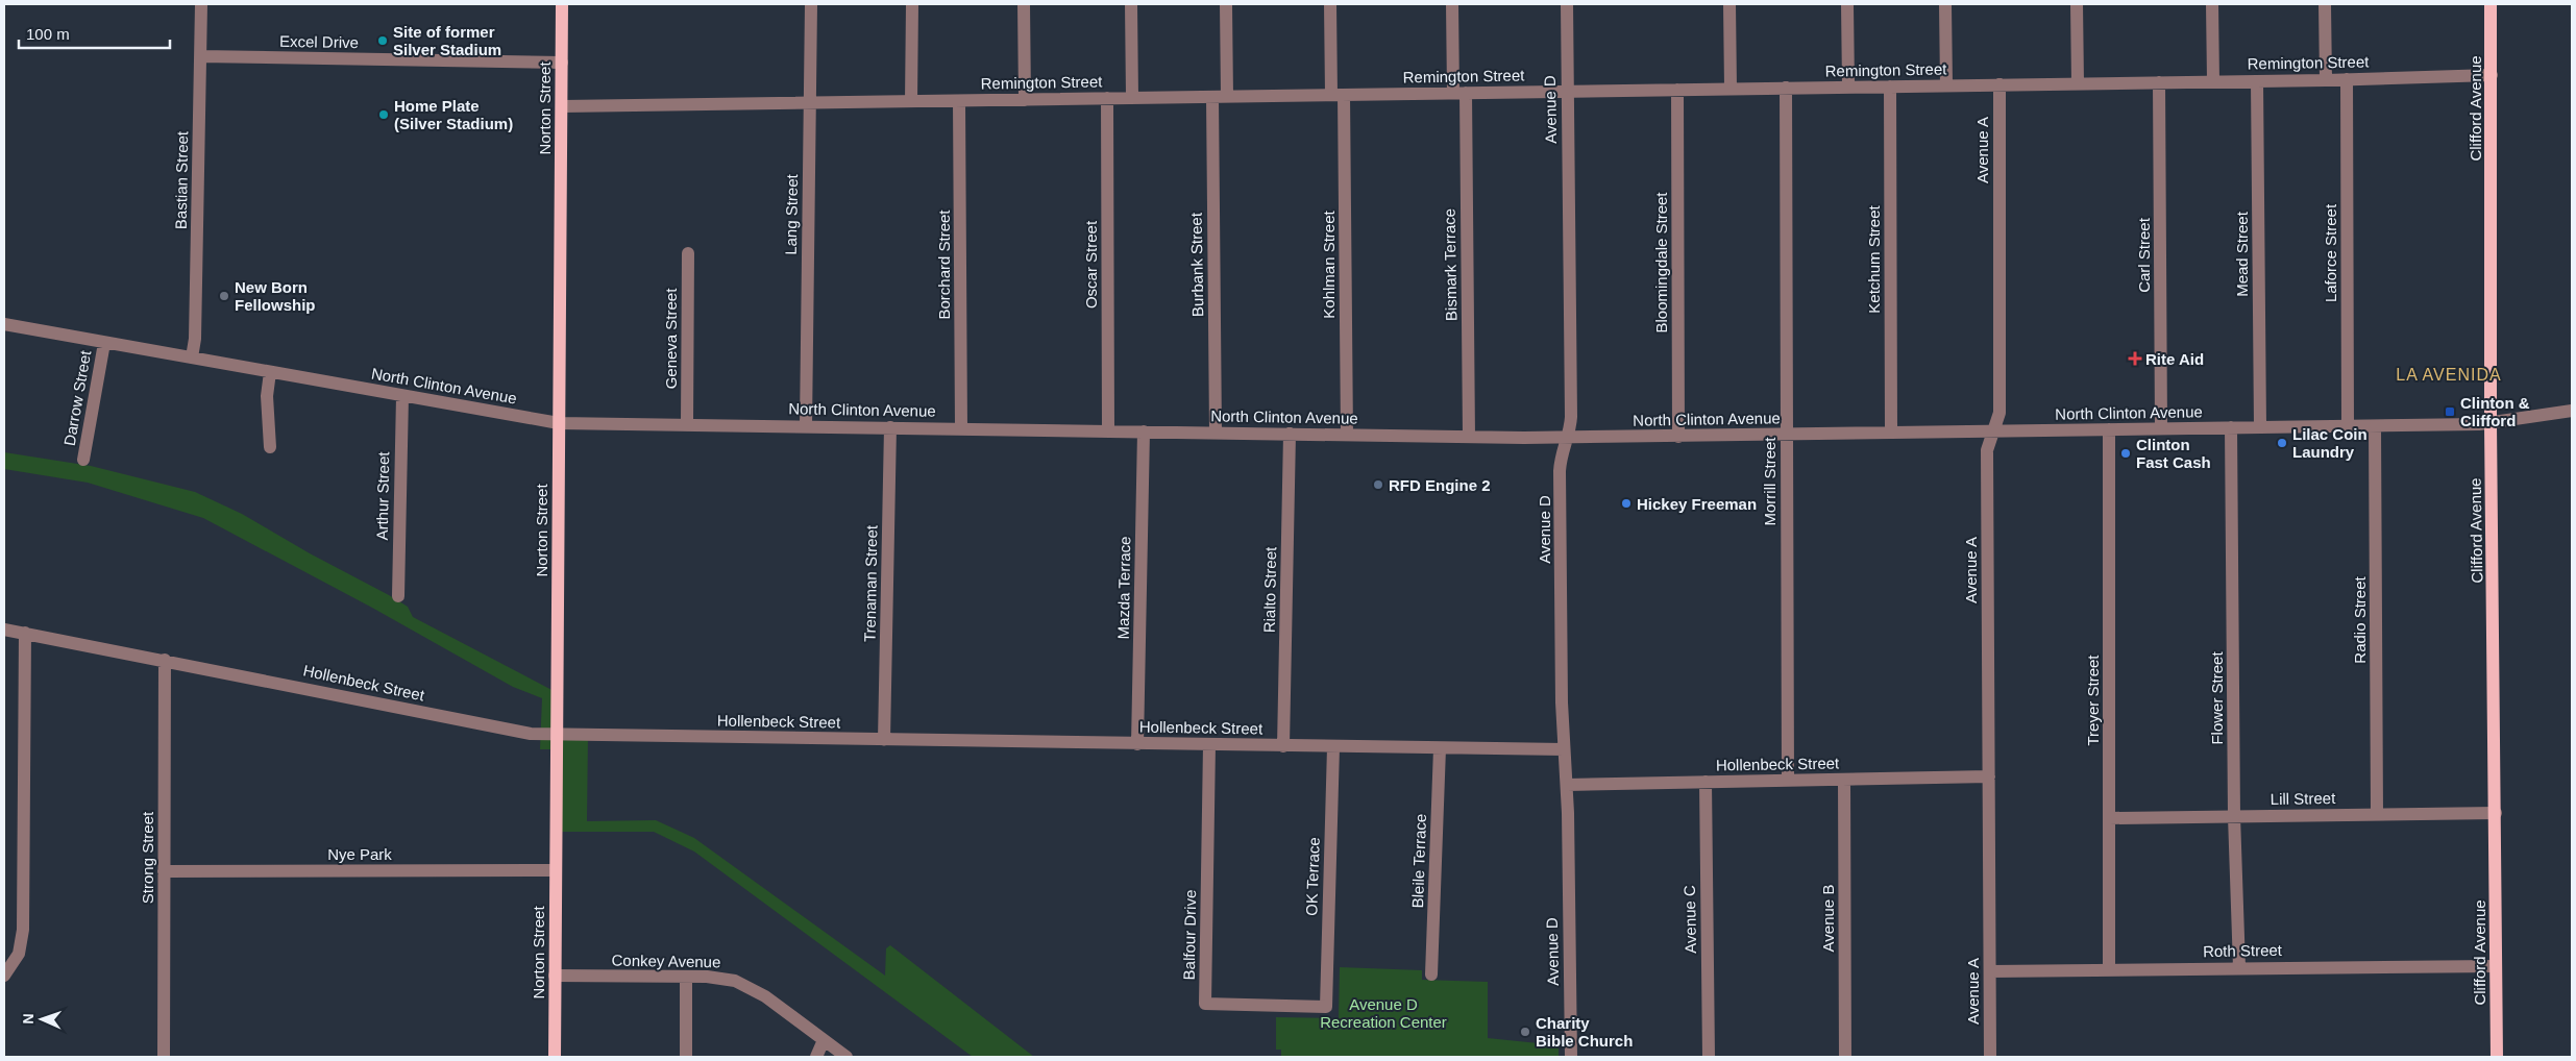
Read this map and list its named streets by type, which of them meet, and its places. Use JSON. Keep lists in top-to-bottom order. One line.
{"streets":{"main road":["Norton Street","Clifford Avenue"],"street":["Excel Drive","Remington Street","Avenue D","Avenue A","Bastian Street","Lang Street","Laforce Street","Mead Street","Carl Street","Ketchum Street","Bloomingdale Street","Borchard Street","Oscar Street","Burbank Street","Kohlman Street","Bismark Terrace","Geneva Street","North Clinton Avenue","Darrow Street","Morrill Street","Arthur Street","Trenaman Street","Mazda Terrace","Rialto Street","Radio Street","Hollenbeck Street","Flower Street","Treyer Street","Lill Street","Nye Park","Strong Street","Bleile Terrace","OK Terrace","Avenue B","Avenue C","Balfour Drive","Roth Street","Conkey Avenue"]},"crossings":[["Excel Drive","Norton Street"],["Excel Drive","Bastian Street"],["Remington Street","Norton Street"],["Remington Street","Clifford Avenue"],["Remington Street","Avenue D"],["Remington Street","Avenue A"],["Remington Street","Lang Street"],["Remington Street","Laforce Street"],["Remington Street","Mead Street"],["Remington Street","Carl Street"],["Remington Street","Ketchum Street"],["Remington Street","Bloomingdale Street"],["Remington Street","Borchard Street"],["Remington Street","Oscar Street"],["Remington Street","Burbank Street"],["Remington Street","Kohlman Street"],["Remington Street","Bismark Terrace"],["Remington Street","Morrill Street"],["Norton Street","North Clinton Avenue"],["Norton Street","Hollenbeck Street"],["Norton Street","Nye Park"],["Norton Street","Conkey Avenue"],["Clifford Avenue","North Clinton Avenue"],["Clifford Avenue","Lill Street"],["Clifford Avenue","Roth Street"],["Avenue D","North Clinton Avenue"],["Avenue D","Hollenbeck Street"],["Avenue A","North Clinton Avenue"],["Avenue A","Hollenbeck Street"],["Avenue A","Roth Street"],["Bastian Street","North Clinton Avenue"],["Lang Street","North Clinton Avenue"],["Laforce Street","North Clinton Avenue"],["Mead Street","North Clinton Avenue"],["Carl Street","North Clinton Avenue"],["Ketchum Street","North Clinton Avenue"],["Bloomingdale Street","North Clinton Avenue"],["Borchard Street","North Clinton Avenue"],["Oscar Street","North Clinton Avenue"],["Burbank Street","North Clinton Avenue"],["Kohlman Street","North Clinton Avenue"],["Bismark Terrace","North Clinton Avenue"],["Geneva Street","North Clinton Avenue"],["North Clinton Avenue","Darrow Street"],["North Clinton Avenue","Morrill Street"],["North Clinton Avenue","Arthur Street"],["North Clinton Avenue","Trenaman Street"],["North Clinton Avenue","Mazda Terrace"],["North Clinton Avenue","Rialto Street"],["North Clinton Avenue","Radio Street"],["North Clinton Avenue","Flower Street"],["North Clinton Avenue","Treyer Street"],["Morrill Street","Hollenbeck Street"],["Trenaman Street","Hollenbeck Street"],["Mazda Terrace","Hollenbeck Street"],["Rialto Street","Hollenbeck Street"],["Radio Street","Lill Street"],["Hollenbeck Street","Strong Street"],["Hollenbeck Street","Bleile Terrace"],["Hollenbeck Street","OK Terrace"],["Hollenbeck Street","Avenue B"],["Hollenbeck Street","Avenue C"],["Hollenbeck Street","Balfour Drive"],["Flower Street","Lill Street"],["Flower Street","Roth Street"],["Treyer Street","Lill Street"],["Treyer Street","Roth Street"],["Nye Park","Strong Street"],["OK Terrace","Balfour Drive"]],"districts":["LA AVENIDA"],"parks":["Avenue D Recreation Center"],"places":{"other":["Site of former Silver Stadium","Home Plate (Silver Stadium)","New Born Fellowship","Lilac Coin Laundry","Clinton Fast Cash","RFD Engine 2","Hickey Freeman","Charity Bible Church"],"health":["Rite Aid"],"transit":["Clinton & Clifford"]},"scale_bar":"100 m","north":"left"}
